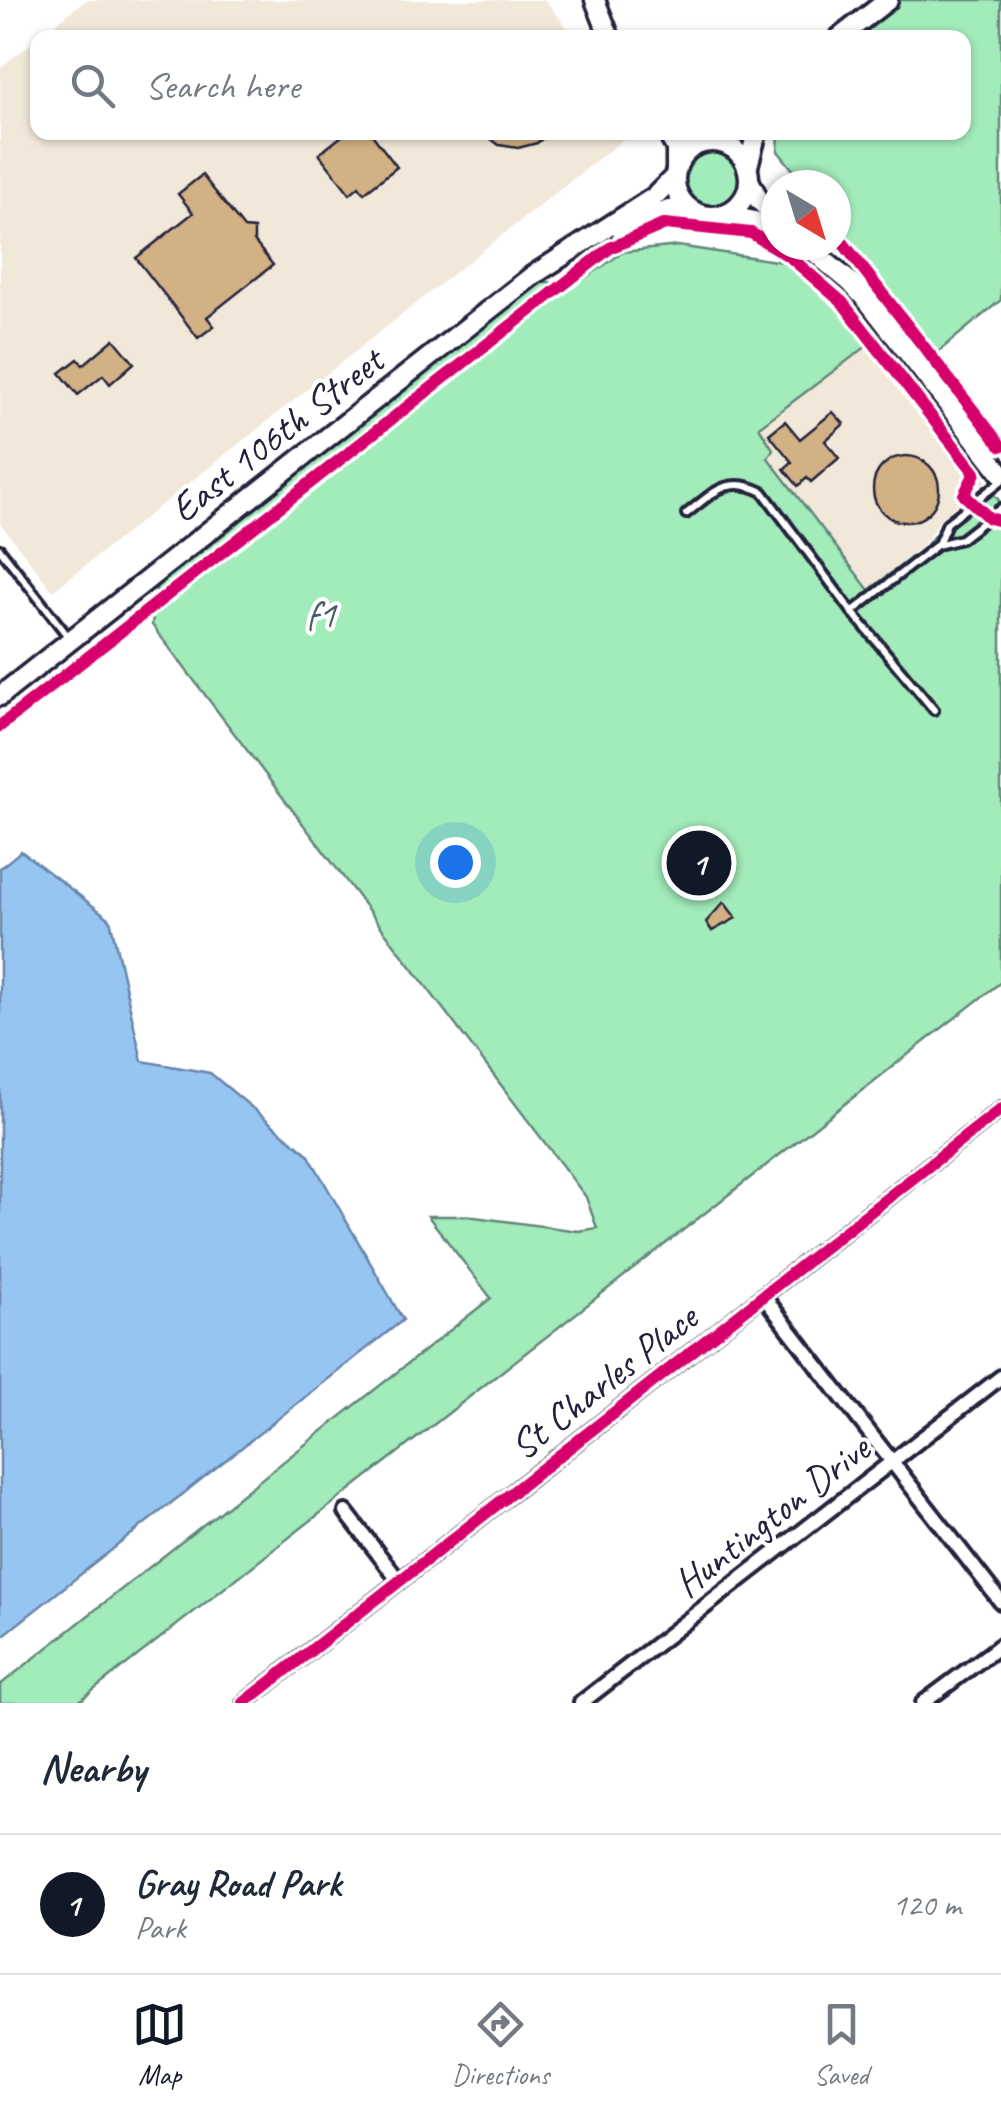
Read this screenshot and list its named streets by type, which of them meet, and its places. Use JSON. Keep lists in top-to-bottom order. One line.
{"streets":{"street":["East 106th Street","St Charles Place","Huntington Drive"]},"parks":["f1"],"north":"bottom right","page":{"search":"Search here","pins":"1","heading":"Nearby","list":[{"mark":"1","name":"Gray Road Park","note":"Park","value":"120 m"}],"nav":["Map","Directions","Saved"]}}
